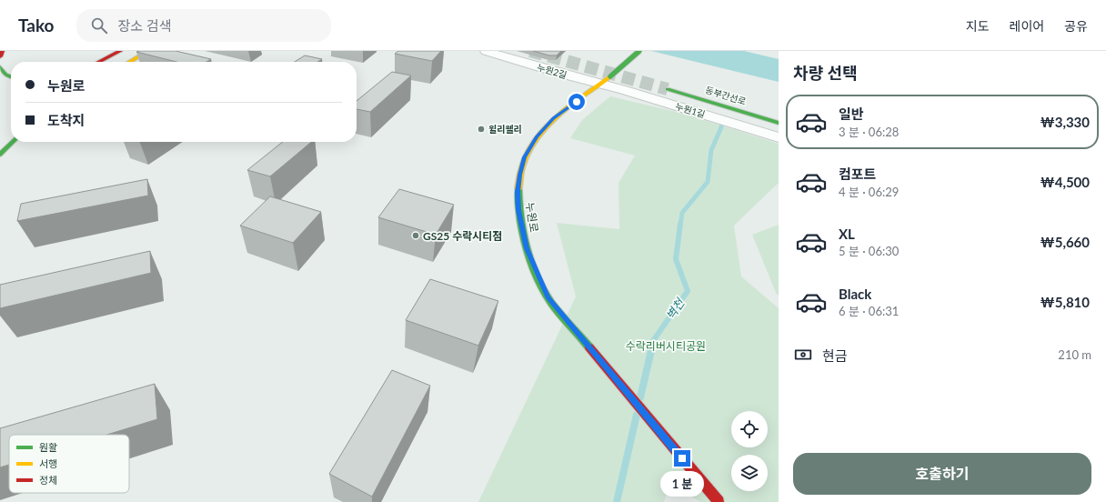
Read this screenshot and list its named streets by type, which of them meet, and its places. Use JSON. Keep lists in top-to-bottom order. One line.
{"streets":{"main road":["동부간선로","누원로"],"street":["누원2길","누원1길"]},"crossings":[["누원2길","누원1길"],["누원2길","누원로"],["누원1길","누원로"]],"water":["벽천"],"parks":["수락리버시티공원"],"places":["윌리웰리","GS25 수락시티점"],"legend":["원활","서행","정체"],"page":{"header":"Tako","search":"장소 검색","nav":["지도","레이어","공유"],"heading":"차량 선택","banner":["누원로","도착지"],"list":[{"name":"일반","note":"3 분 · 06:28","value":"₩3,330"},{"name":"컴포트","note":"4 분 · 06:29","value":"₩4,500"},{"name":"XL","note":"5 분 · 06:30","value":"₩5,660"},{"name":"Black","note":"6 분 · 06:31","value":"₩5,810"}],"pay":["현금","210 m"],"buttons":"호출하기","bubble":"1 분"}}
